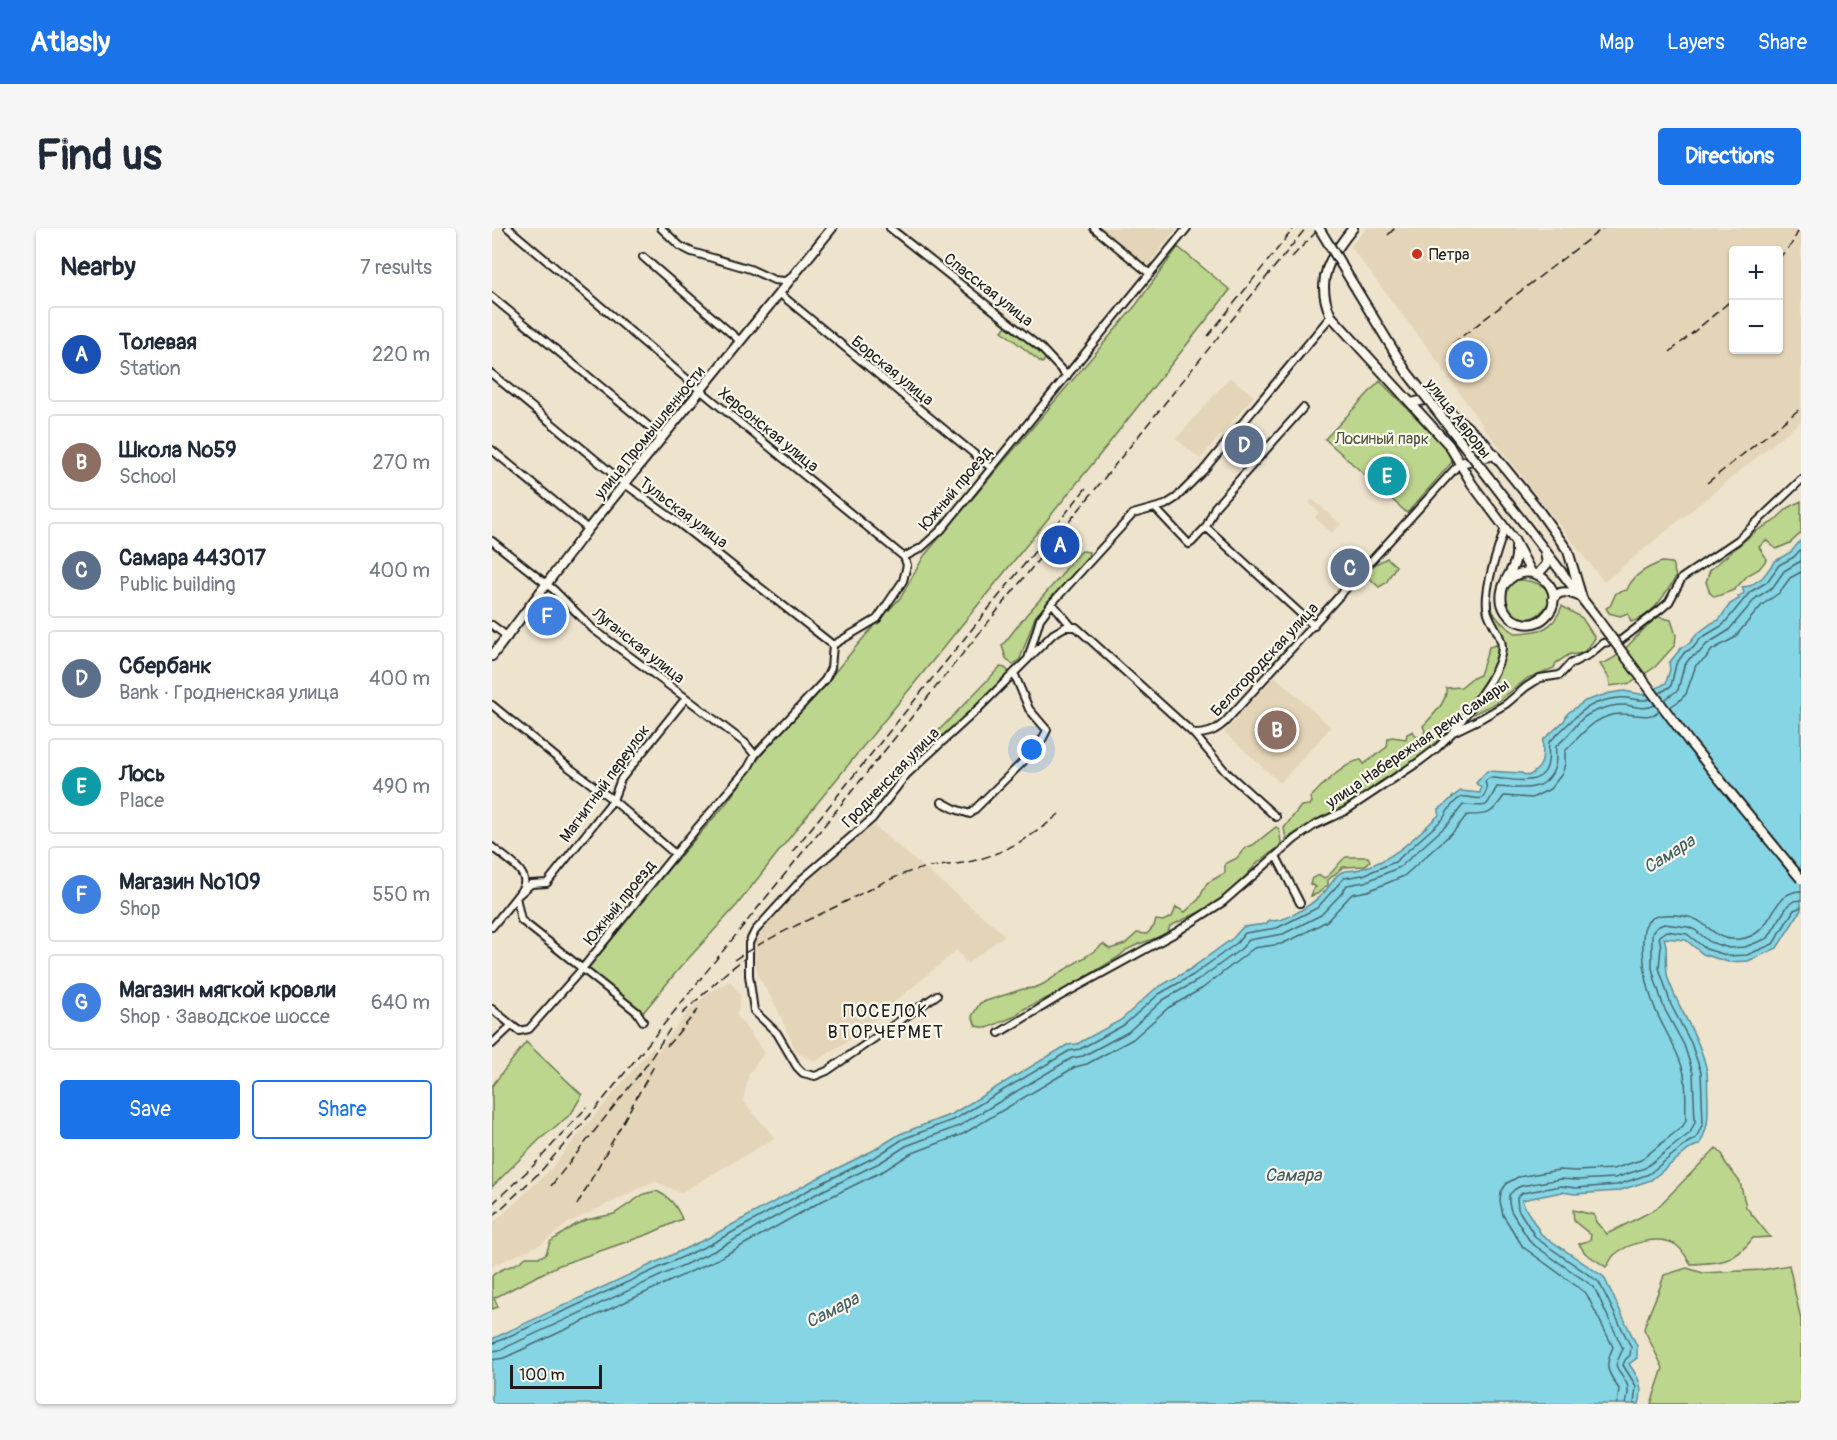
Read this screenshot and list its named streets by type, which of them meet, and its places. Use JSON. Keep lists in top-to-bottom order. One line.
{"streets":{"main road":["улица Авроры","улица Промышленности"],"street":["Спасская улица","Борская улица","Херсонская улица","Южный проезд","Тульская улица","Луганская улица","Белогородская улица","улица Набережная реки Самары","Гродненская улица","Магнитный переулок"]},"crossings":[["Спасская улица","Южный проезд"],["Борская улица","улица Промышленности"],["Борская улица","Южный проезд"],["Херсонская улица","улица Промышленности"],["Херсонская улица","Южный проезд"],["улица Промышленности","Тульская улица"],["улица Промышленности","Луганская улица"],["Южный проезд","Тульская улица"],["Южный проезд","Луганская улица"],["Луганская улица","Магнитный переулок"]],"districts":["ПОСЕЛОК ВТОРЧЕРМЕТ"],"water":["Самара"],"parks":["Лосиный парк"],"places":["Петра"],"scale_bar":"100 m","page":{"header":"Atlasly","nav":["Map","Layers","Share"],"buttons":["Directions",["Save","Share"]],"title":"Find us","heading":["Nearby","7 results"],"map_buttons":["+","−"],"list":[{"mark":"A","name":"Толевая","note":"Station","value":"220 m"},{"mark":"B","name":"Школа №59","note":"School","value":"270 m"},{"mark":"C","name":"Самара 443017","note":"Public building","value":"400 m"},{"mark":"D","name":"Сбербанк","note":"Bank · Гродненская улица","value":"400 m"},{"mark":"E","name":"Лось","note":"Place","value":"490 m"},{"mark":"F","name":"Магазин №109","note":"Shop","value":"550 m"},{"mark":"G","name":"Магазин мягкой кровли","note":"Shop · Заводское шоссе","value":"640 m"}],"pins":["G","D","E","A","C","F","B"],"scale":"100 m"}}
